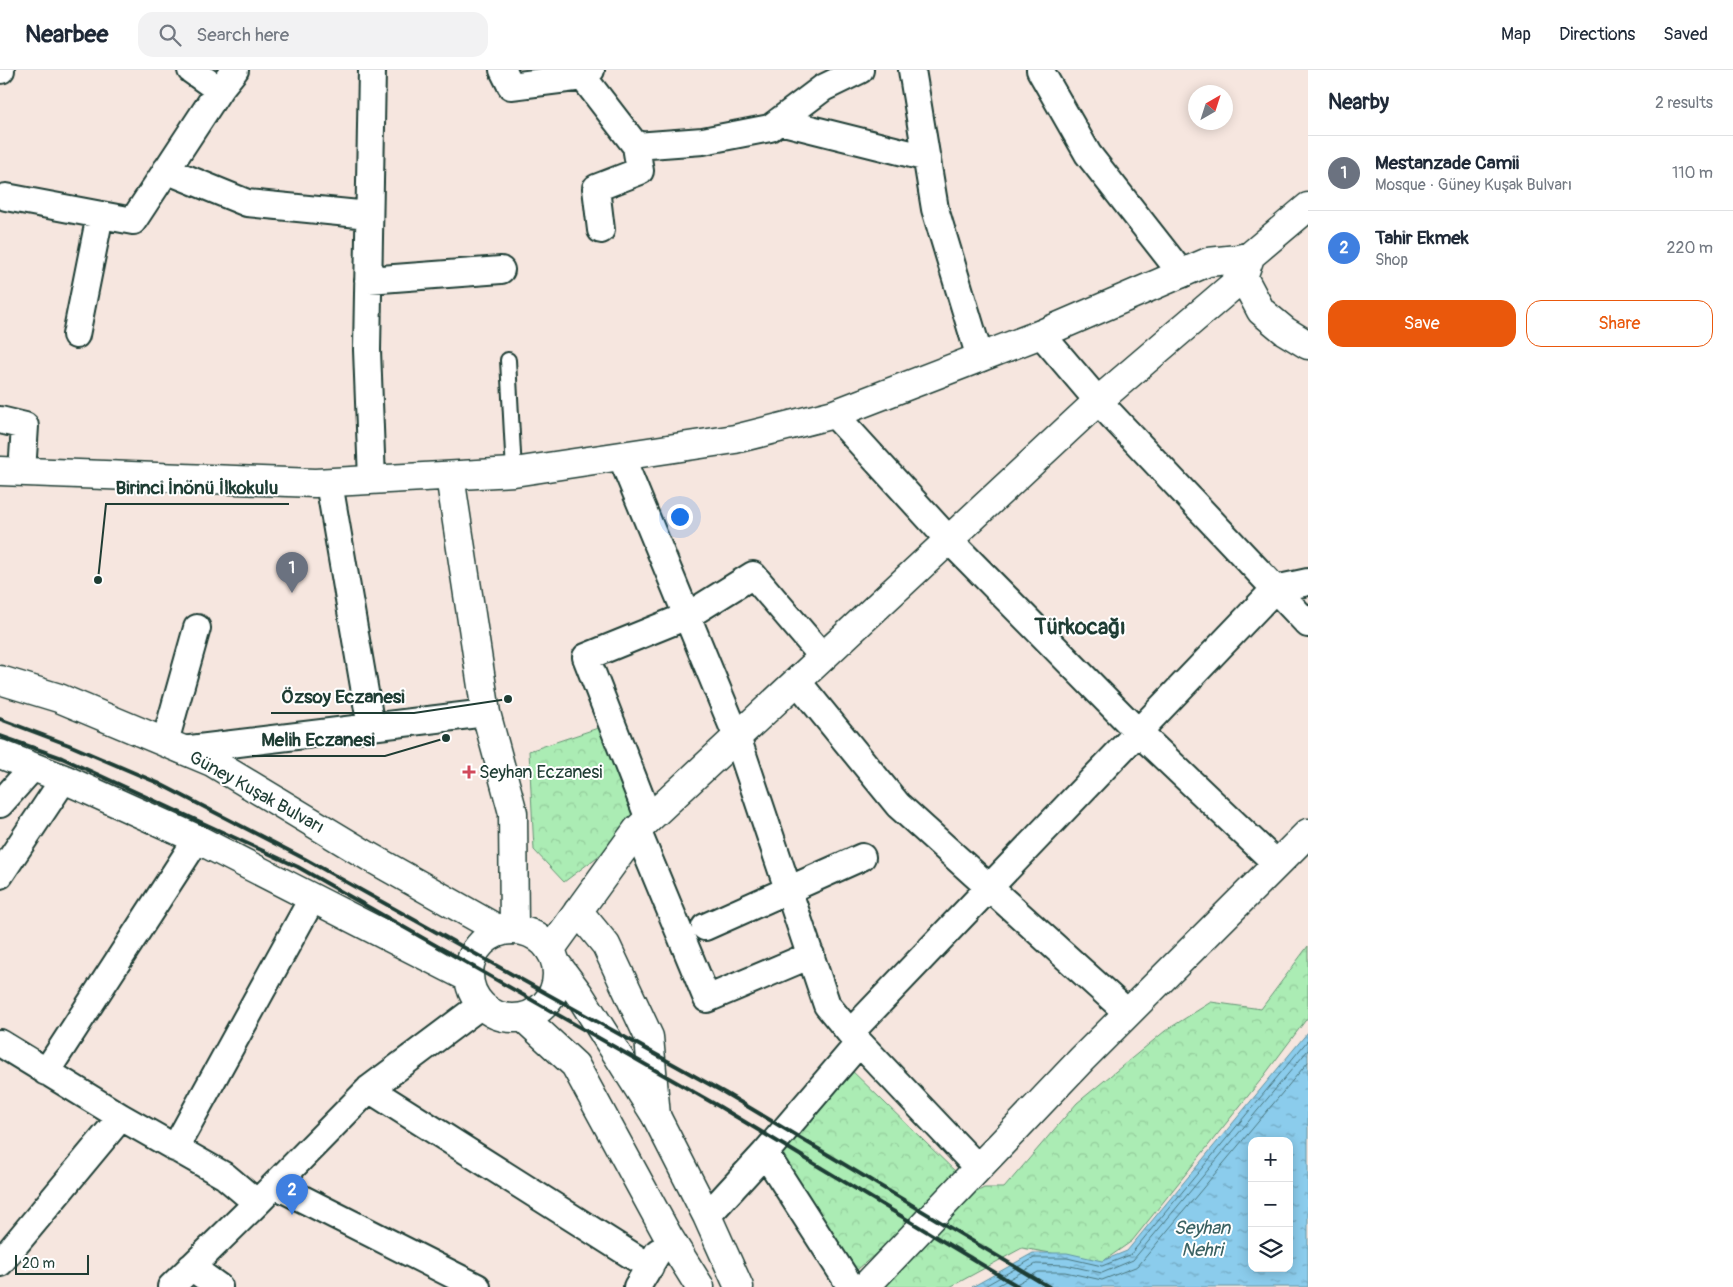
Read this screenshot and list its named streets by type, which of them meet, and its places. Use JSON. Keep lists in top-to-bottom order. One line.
{"streets":{"main road":["Güney Kuşak Bulvarı"]},"districts":["Türkocağı"],"water":["Seyhan Nehri"],"places":{"other":["Birinci İnönü İlkokulu","Özsoy Eczanesi","Melih Eczanesi"],"health":["Seyhan Eczanesi"]},"scale_bar":"20 m","north":"top right","page":{"header":"Nearbee","search":"Search here","nav":["Map","Directions","Saved"],"heading":["Nearby","2 results"],"list":[{"mark":"1","name":"Mestanzade Camii","note":"Mosque · Güney Kuşak Bulvarı","value":"110 m"},{"mark":"2","name":"Tahir Ekmek","note":"Shop","value":"220 m"}],"buttons":["Save","Share"],"pins":["1","2"],"map_buttons":["+","−"],"scale":"20 m"}}
